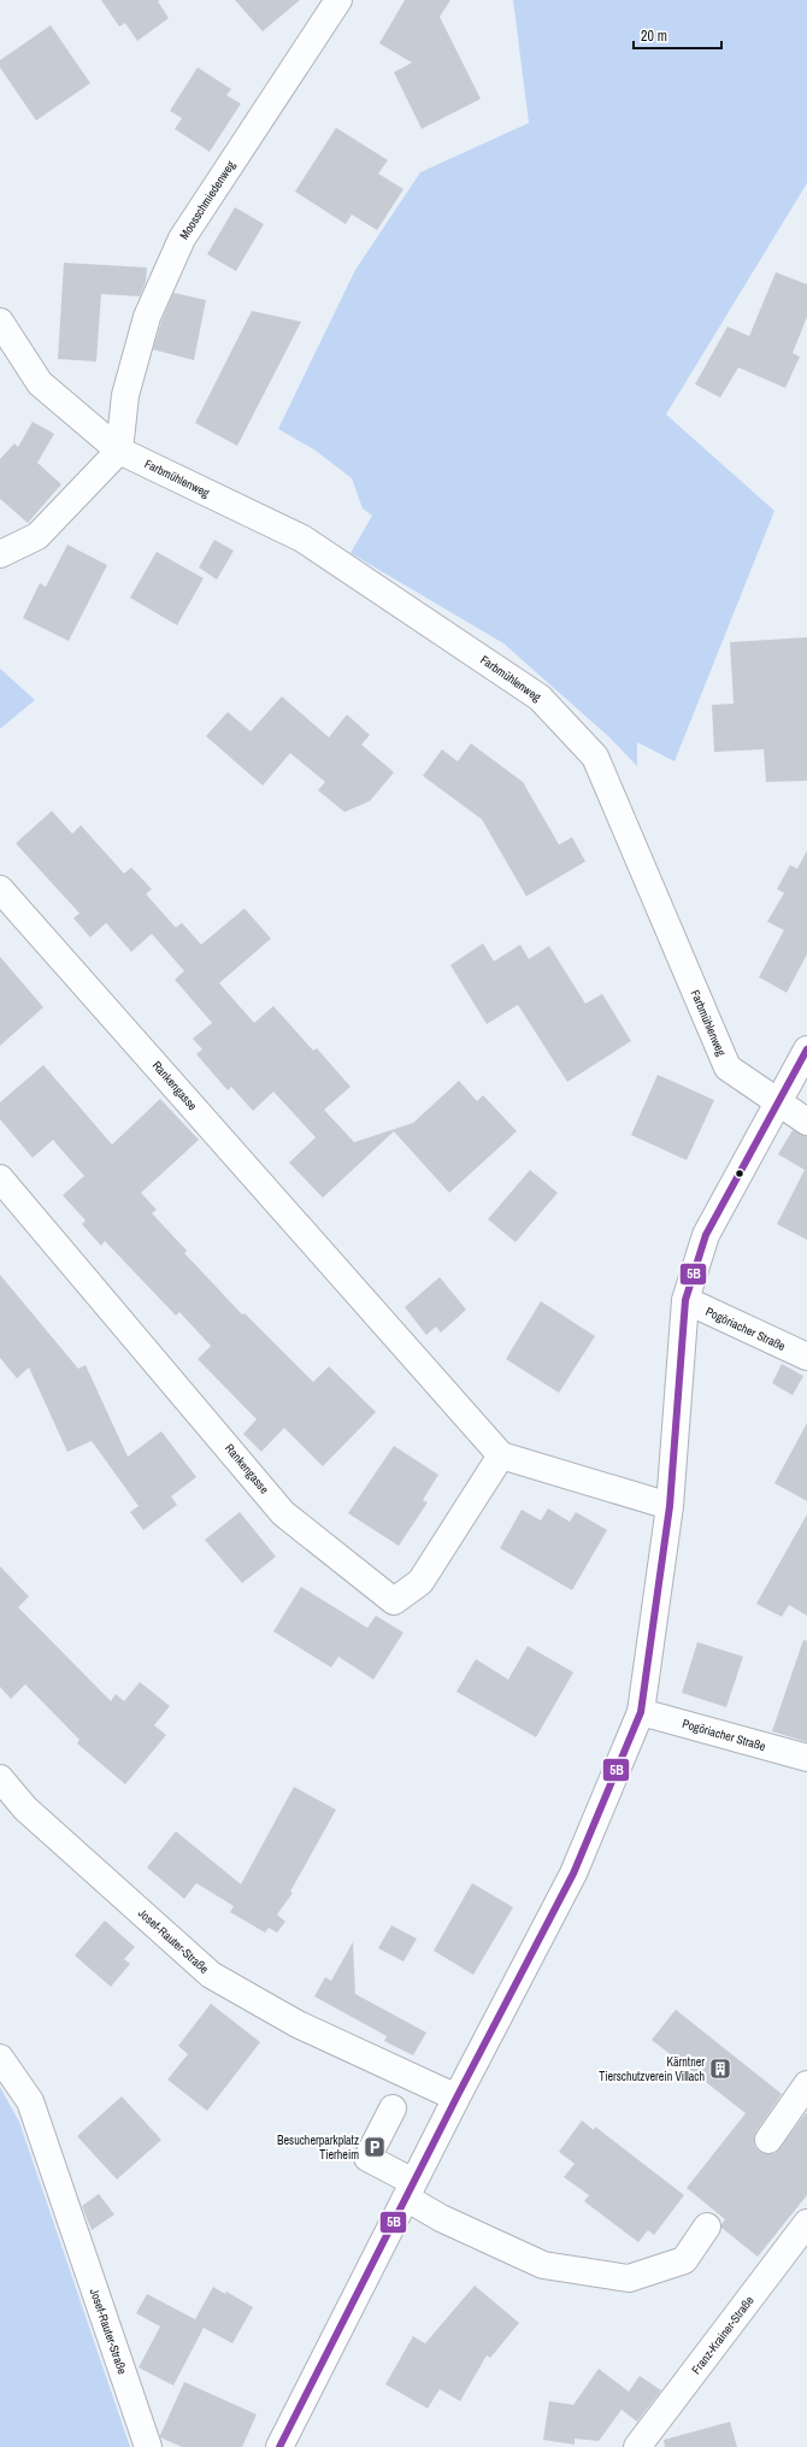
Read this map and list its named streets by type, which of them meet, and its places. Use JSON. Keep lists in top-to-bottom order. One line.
{"streets":{"street":["Moosschmiedenweg","Farbmühlenweg","Rankengasse","Pogöriacher Straße","Josef-Rauter-Straße","Franz-Krainer-Straße"]},"crossings":[["Moosschmiedenweg","Farbmühlenweg"]],"places":{"building":["Kärntner Tierschutzverein Villach"],"parking":["Besucherparkplatz Tierheim"]},"lines":["transit line 5B"],"scale_bar":"20 m"}
